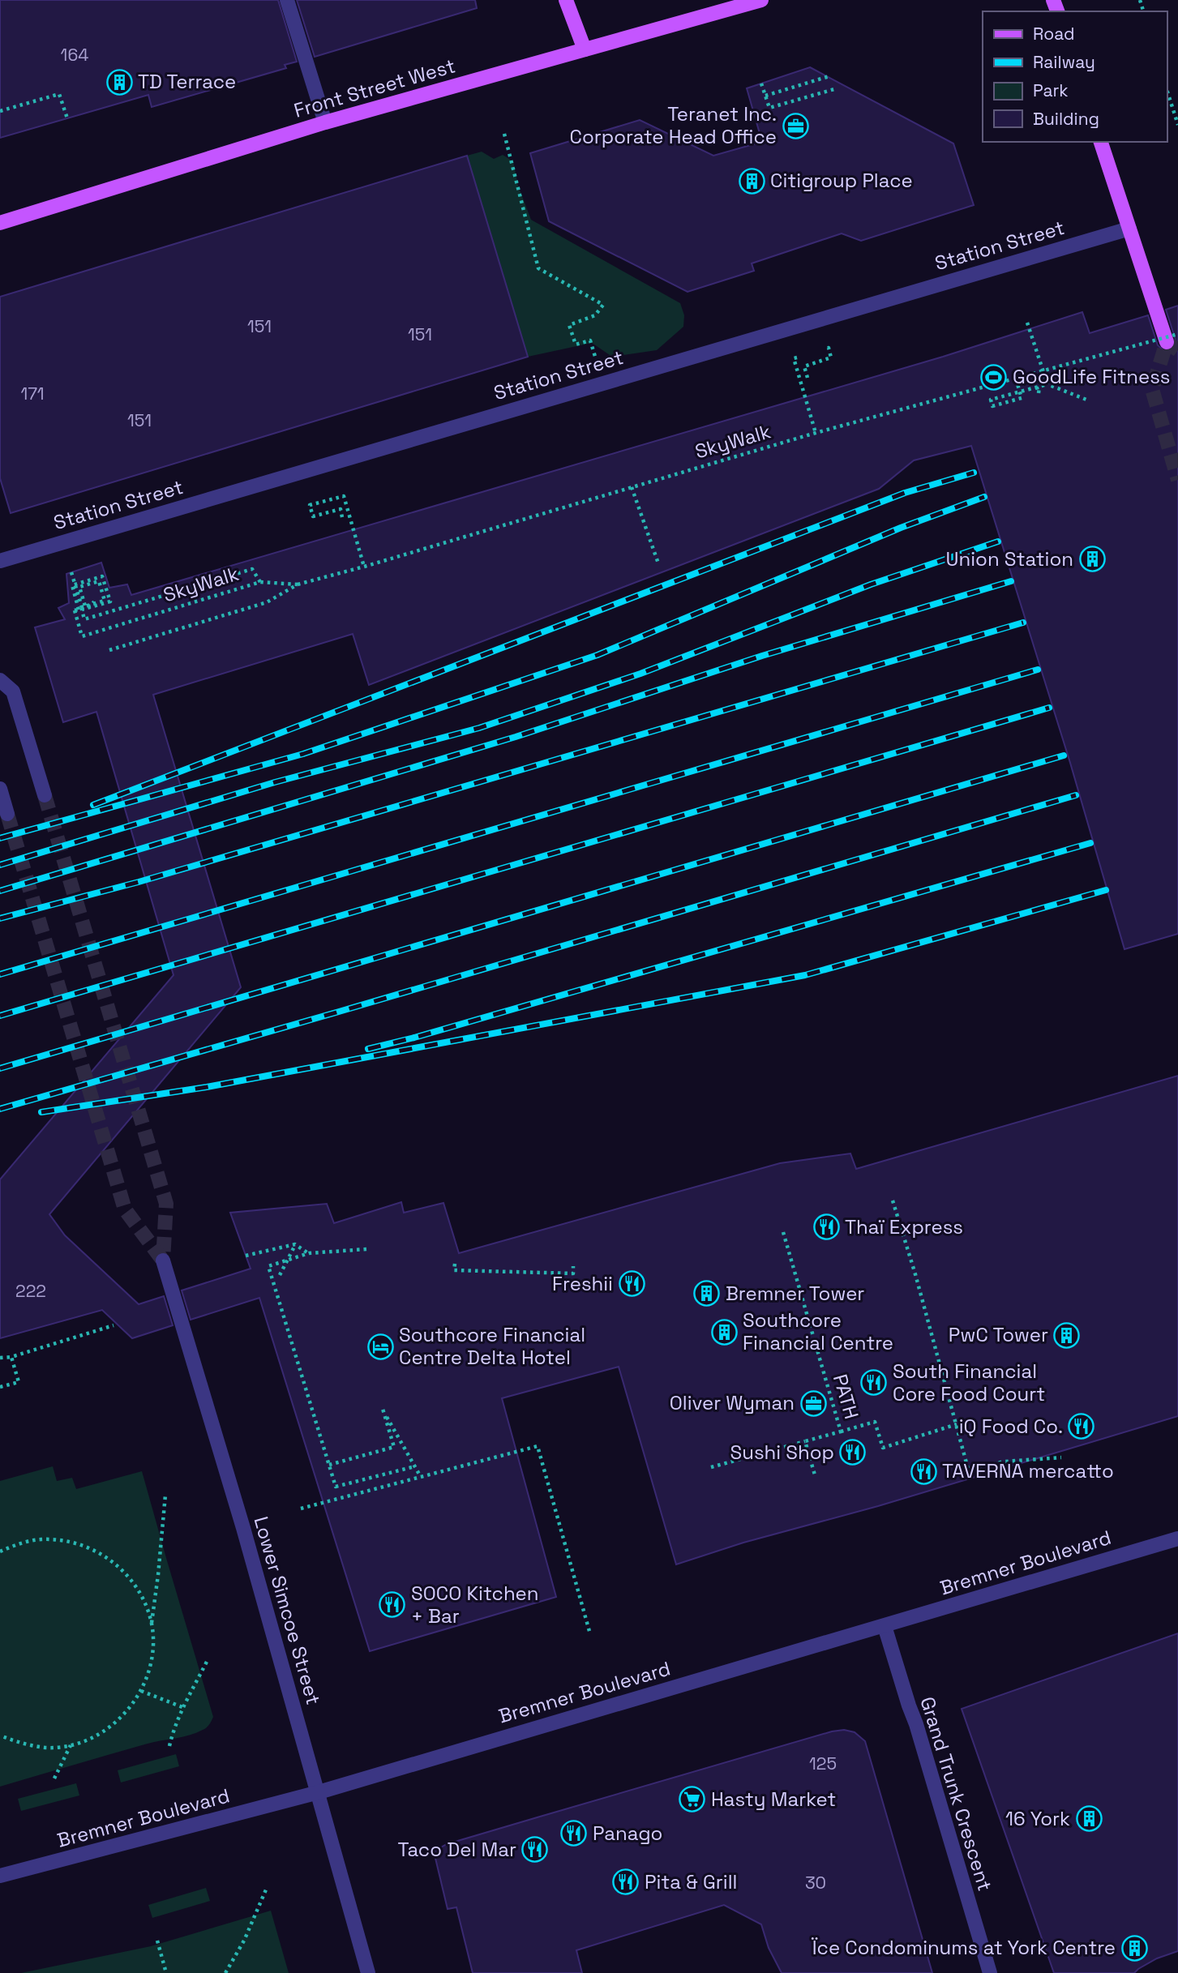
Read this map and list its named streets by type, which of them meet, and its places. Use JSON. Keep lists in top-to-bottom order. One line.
{"streets":{"main road":["Front Street West"],"street":["Station Street","Bremner Boulevard","Lower Simcoe Street","Grand Trunk Crescent"],"path":["SkyWalk","PATH"]},"crossings":[["Bremner Boulevard","Lower Simcoe Street"],["Bremner Boulevard","Grand Trunk Crescent"]],"places":{"building":["TD Terrace","Citigroup Place","Union Station","Bremner Tower","Southcore Financial Centre","PwC Tower","16 York","Ïce Condominums at York Centre"],"office":["Teranet Inc. Corporate Head Office","Oliver Wyman"],"sports":["GoodLife Fitness"],"restaurant":["Thaï Express","Freshii","South Financial Core Food Court","iQ Food Co.","Sushi Shop","TAVERNA mercatto","SOCO Kitchen + Bar","Panago","Taco Del Mar","Pita & Grill"],"hotel":["Southcore Financial Centre Delta Hotel"],"supermarket":["Hasty Market"]},"house_numbers":["164","151","151","171","151","222","125","30"],"legend":["Road","Railway","Park","Building"]}
